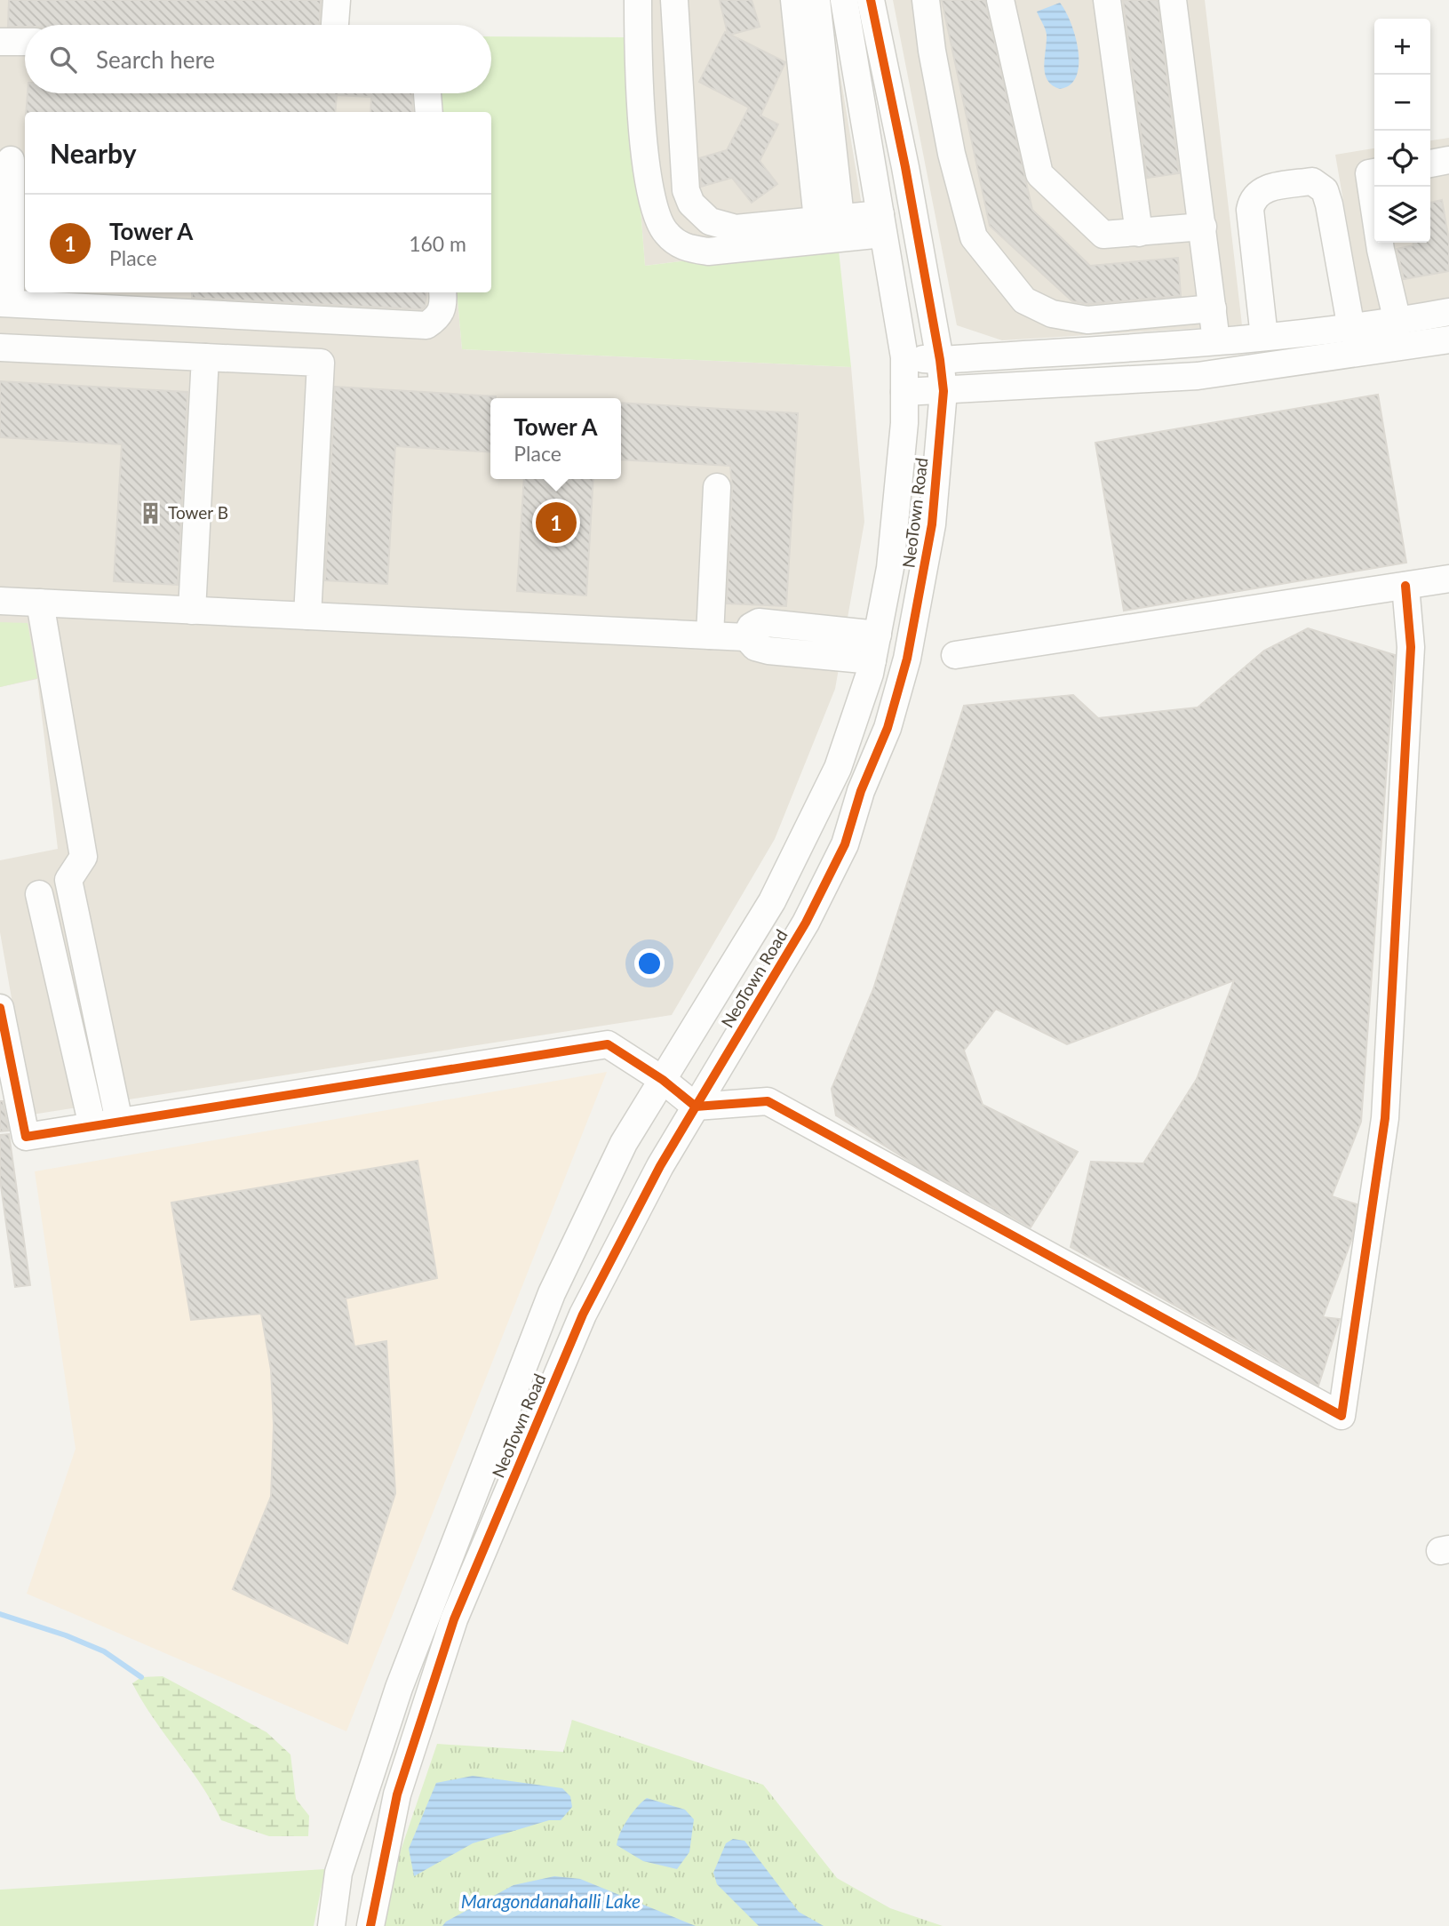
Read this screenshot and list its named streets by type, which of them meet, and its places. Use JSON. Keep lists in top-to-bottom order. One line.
{"streets":{"street":["NeoTown Road"]},"water":["Maragondanahalli Lake"],"places":{"building":["Tower B"]},"page":{"map_buttons":["+","−"],"search":"Search here","heading":"Nearby","list":[{"mark":"1","name":"Tower A","note":"Place","value":"160 m"}],"popup":["Tower A","Place"],"pins":"1"}}
